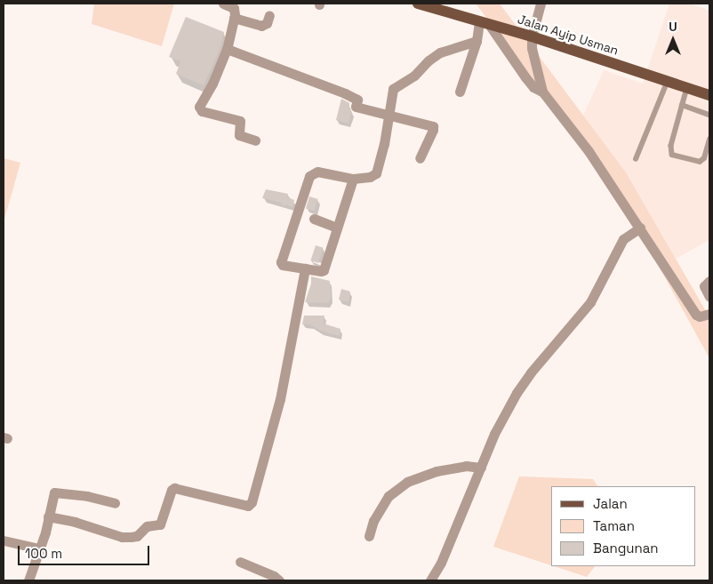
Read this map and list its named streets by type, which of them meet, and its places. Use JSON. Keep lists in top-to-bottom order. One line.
{"streets":{"main road":["Jalan Ayip Usman"]},"legend":["Jalan","Taman","Bangunan"],"scale_bar":"100 m","north":"top"}
